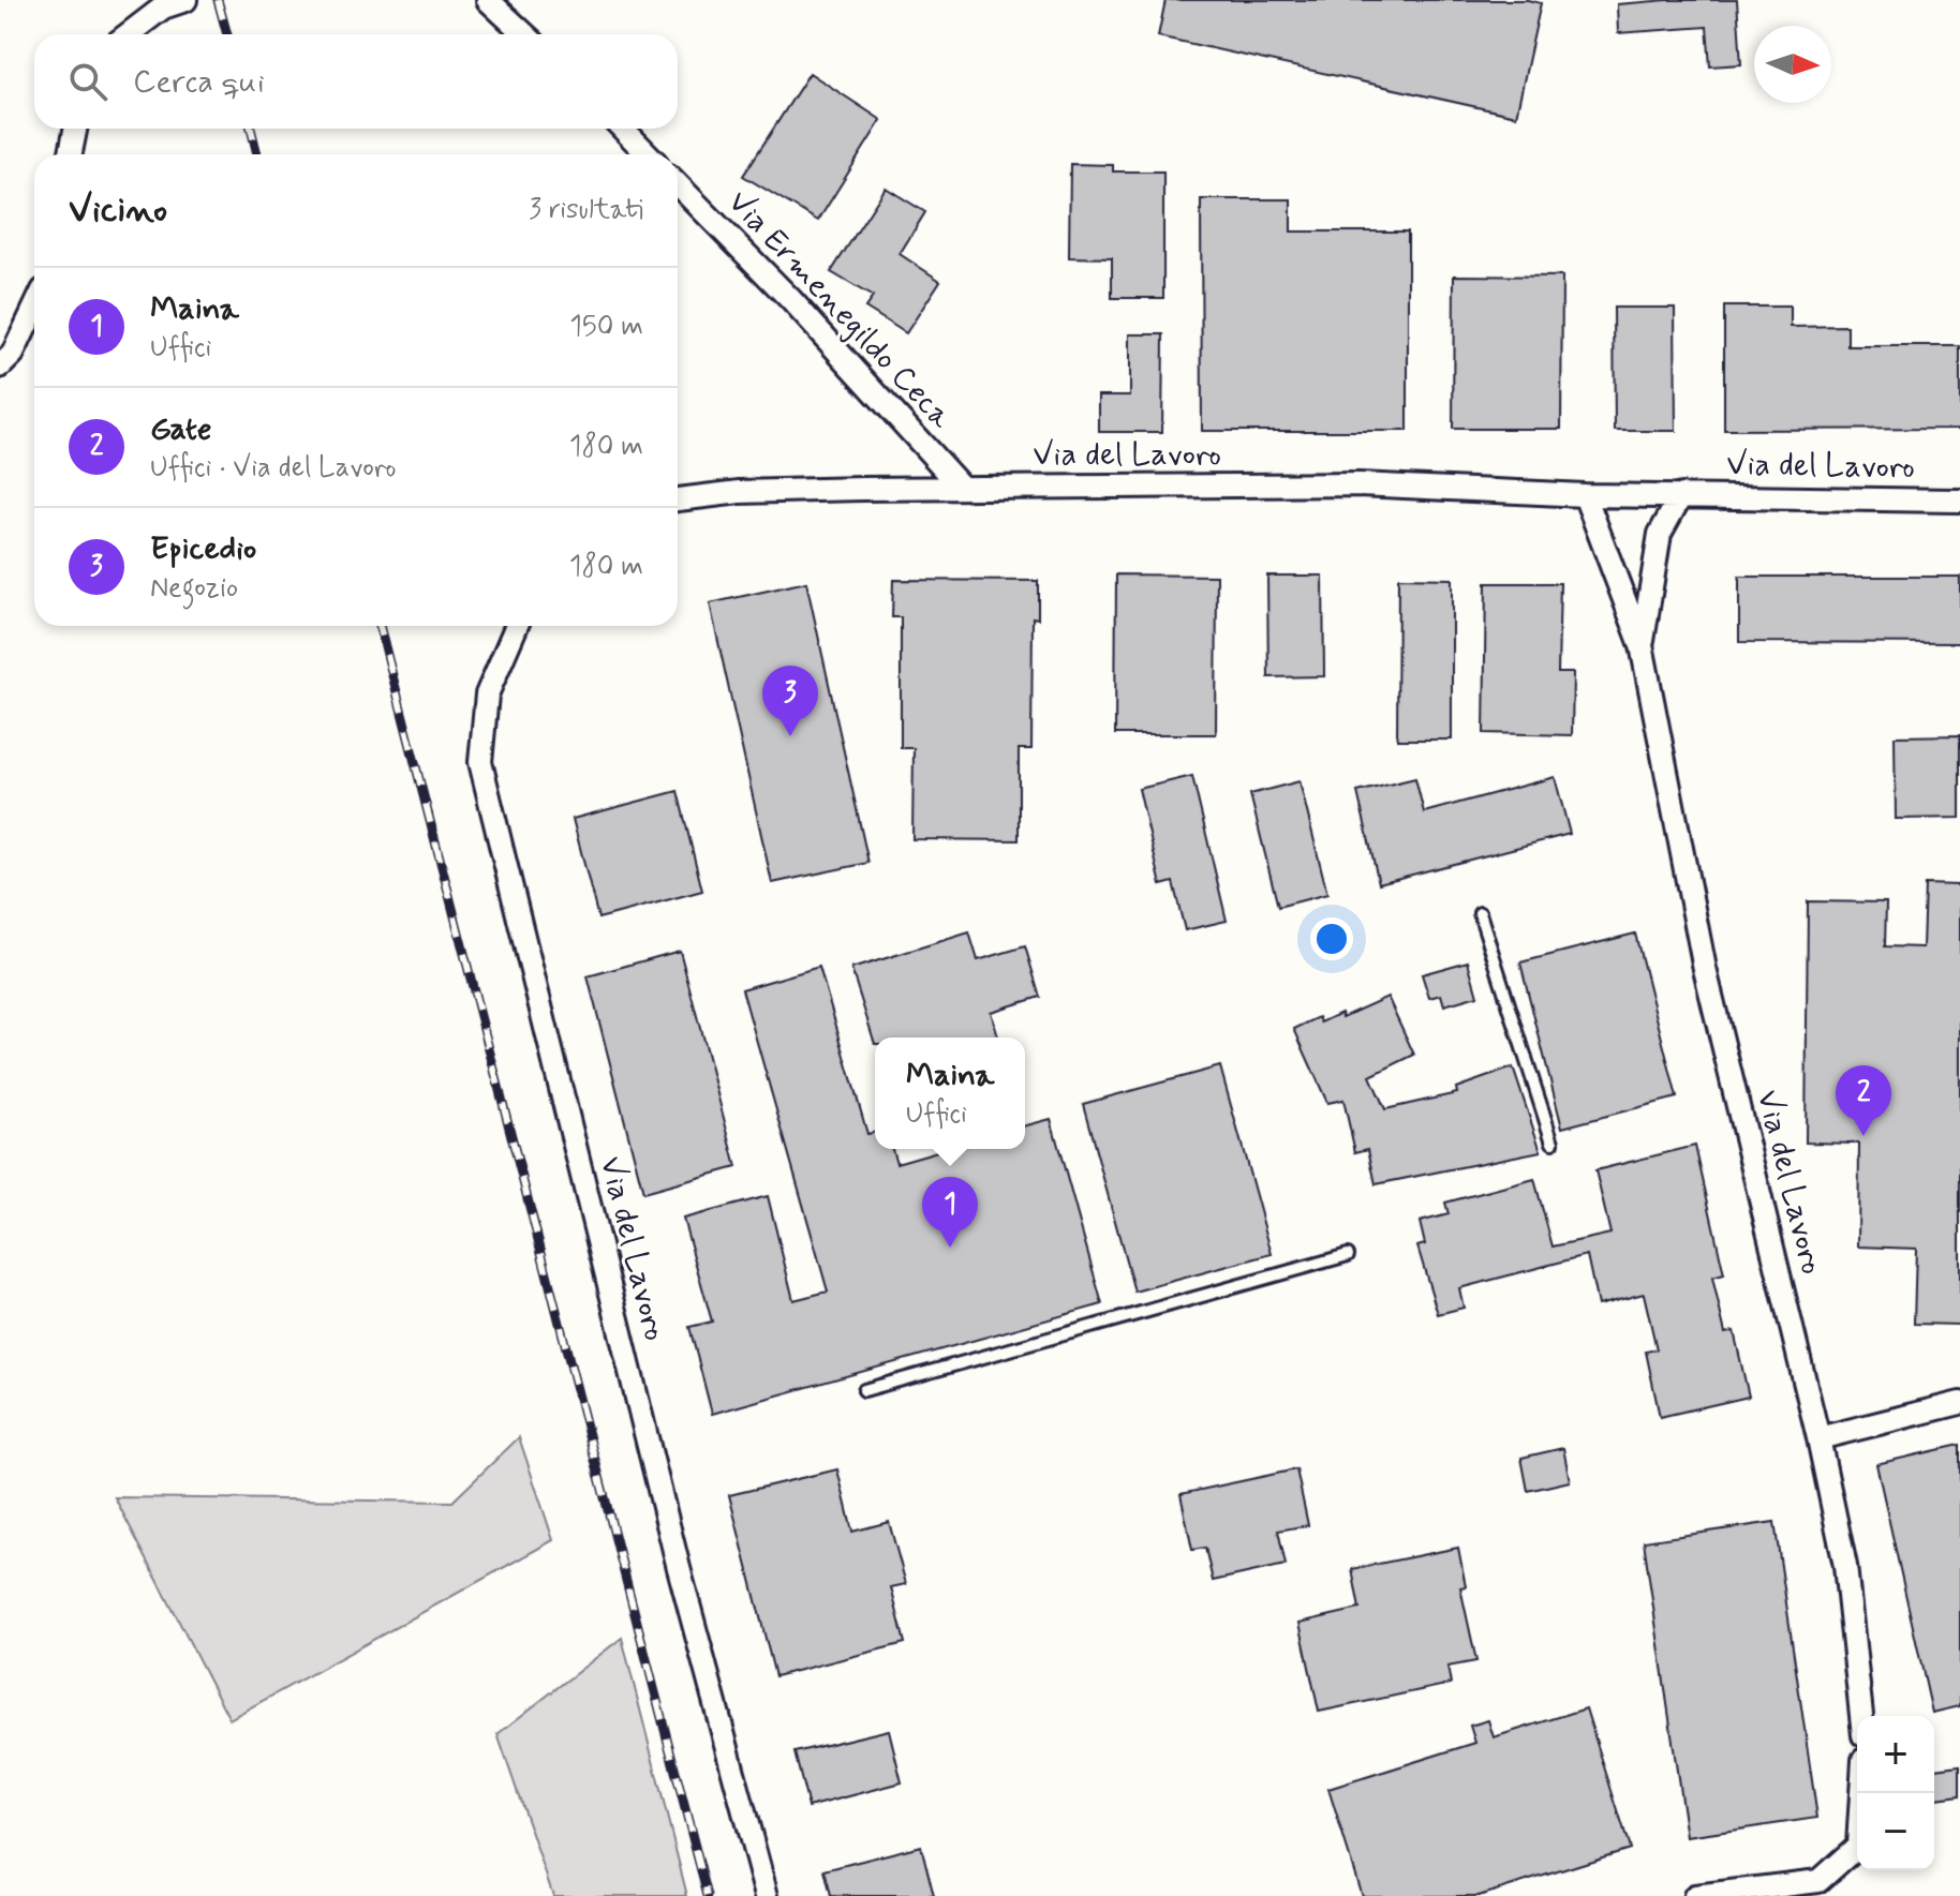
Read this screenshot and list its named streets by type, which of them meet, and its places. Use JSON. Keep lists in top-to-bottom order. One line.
{"streets":{"street":["Via Ermenegildo Ceca","Via del Lavoro"]},"crossings":[["Via Ermenegildo Ceca","Via del Lavoro"]],"north":"right","page":{"search":"Cerca qui","heading":["Vicino","3 risultati"],"list":[{"mark":"1","name":"Maina","note":"Uffici","value":"150 m"},{"mark":"2","name":"Gate","note":"Uffici · Via del Lavoro","value":"180 m"},{"mark":"3","name":"Epicedio","note":"Negozio","value":"180 m"}],"pins":["3","2","1"],"popup":["Maina","Uffici"],"map_buttons":["+","−"]}}
